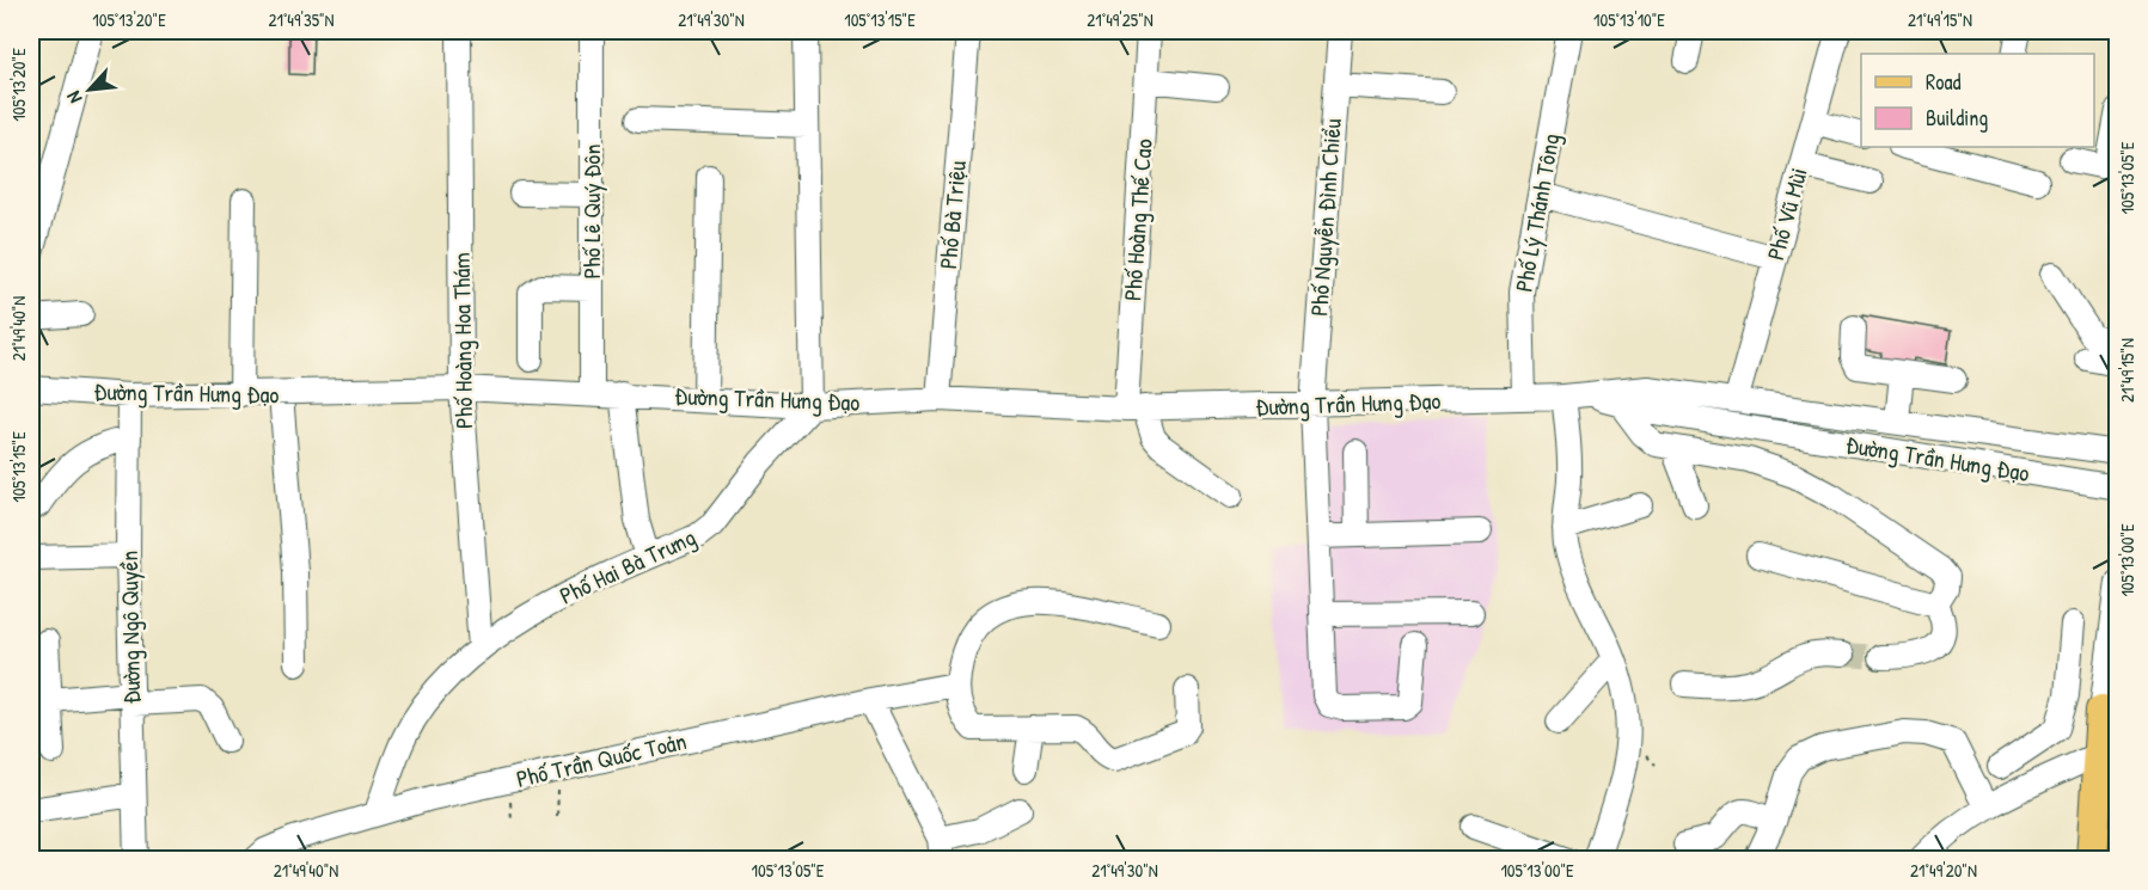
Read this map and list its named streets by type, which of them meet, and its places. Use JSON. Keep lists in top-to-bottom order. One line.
{"streets":{"street":["Phố Lê Quý Đôn","Phố Lý Thánh Tông","Phố Vũ Mùi","Phố Bà Triệu","Phố Nguyễn Đình Chiểu","Phố Hoàng Thế Cao","Phố Hoàng Hoa Thám","Đường Trần Hưng Đạo","Phố Hai Bà Trưng","Đường Ngô Quyền","Phố Trần Quốc Toản"]},"crossings":[["Phố Lê Quý Đôn","Đường Trần Hưng Đạo"],["Phố Lý Thánh Tông","Đường Trần Hưng Đạo"],["Phố Vũ Mùi","Đường Trần Hưng Đạo"],["Phố Bà Triệu","Đường Trần Hưng Đạo"],["Phố Nguyễn Đình Chiểu","Đường Trần Hưng Đạo"],["Phố Hoàng Thế Cao","Đường Trần Hưng Đạo"],["Phố Hoàng Hoa Thám","Đường Trần Hưng Đạo"],["Phố Hoàng Hoa Thám","Phố Hai Bà Trưng"],["Đường Trần Hưng Đạo","Phố Hai Bà Trưng"],["Đường Trần Hưng Đạo","Đường Ngô Quyền"],["Phố Hai Bà Trưng","Phố Trần Quốc Toản"]],"legend":["Road","Building"],"north":"bottom left","coordinates":["105°13'20\"E","21°49'35\"N","21°49'30\"N","105°13'15\"E","21°49'25\"N","105°13'10\"E","21°49'15\"N","105°13'05\"E","21°49'40\"N","105°13'00\"E","21°49'20\"N"]}
